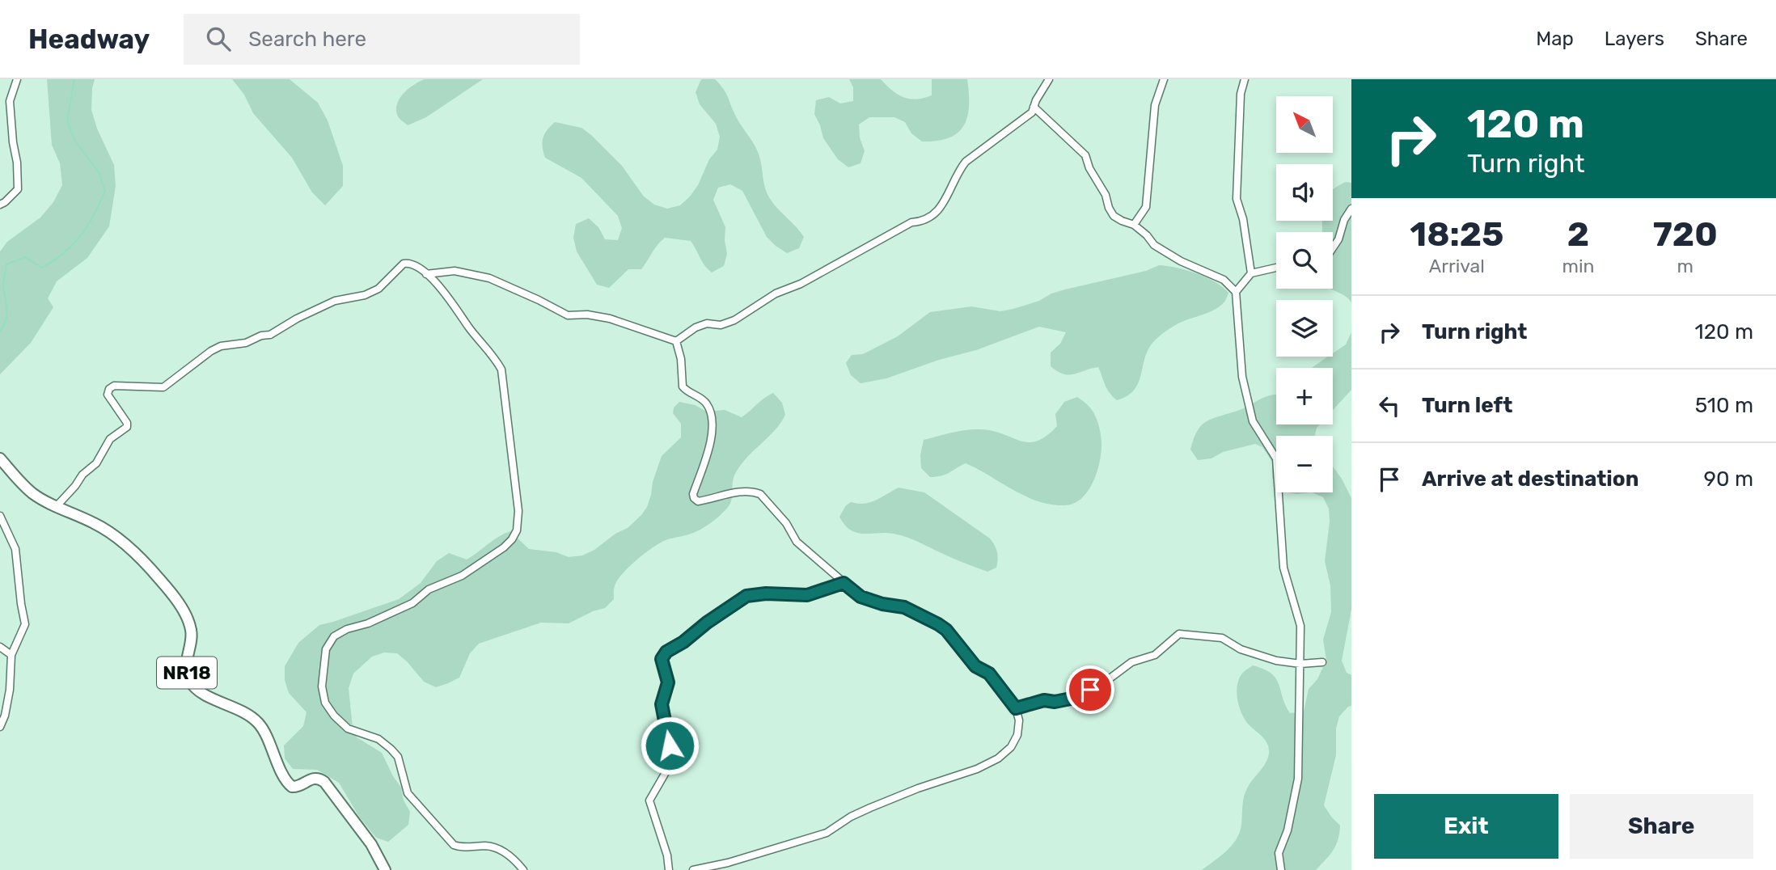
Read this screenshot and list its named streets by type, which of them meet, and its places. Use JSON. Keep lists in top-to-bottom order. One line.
{"streets":{"main road":["NR18"]},"north":"top left","page":{"header":"Headway","search":"Search here","nav":["Map","Layers","Share"],"turn":["120 m","Turn right"],"map_buttons":["+","−"],"eta":["18:25","Arrival","2","min","720","m"],"list":[{"name":"Turn right","value":"120 m"},{"name":"Turn left","value":"510 m"},{"name":"Arrive at destination","value":"90 m"}],"buttons":["Exit","Share"]}}
